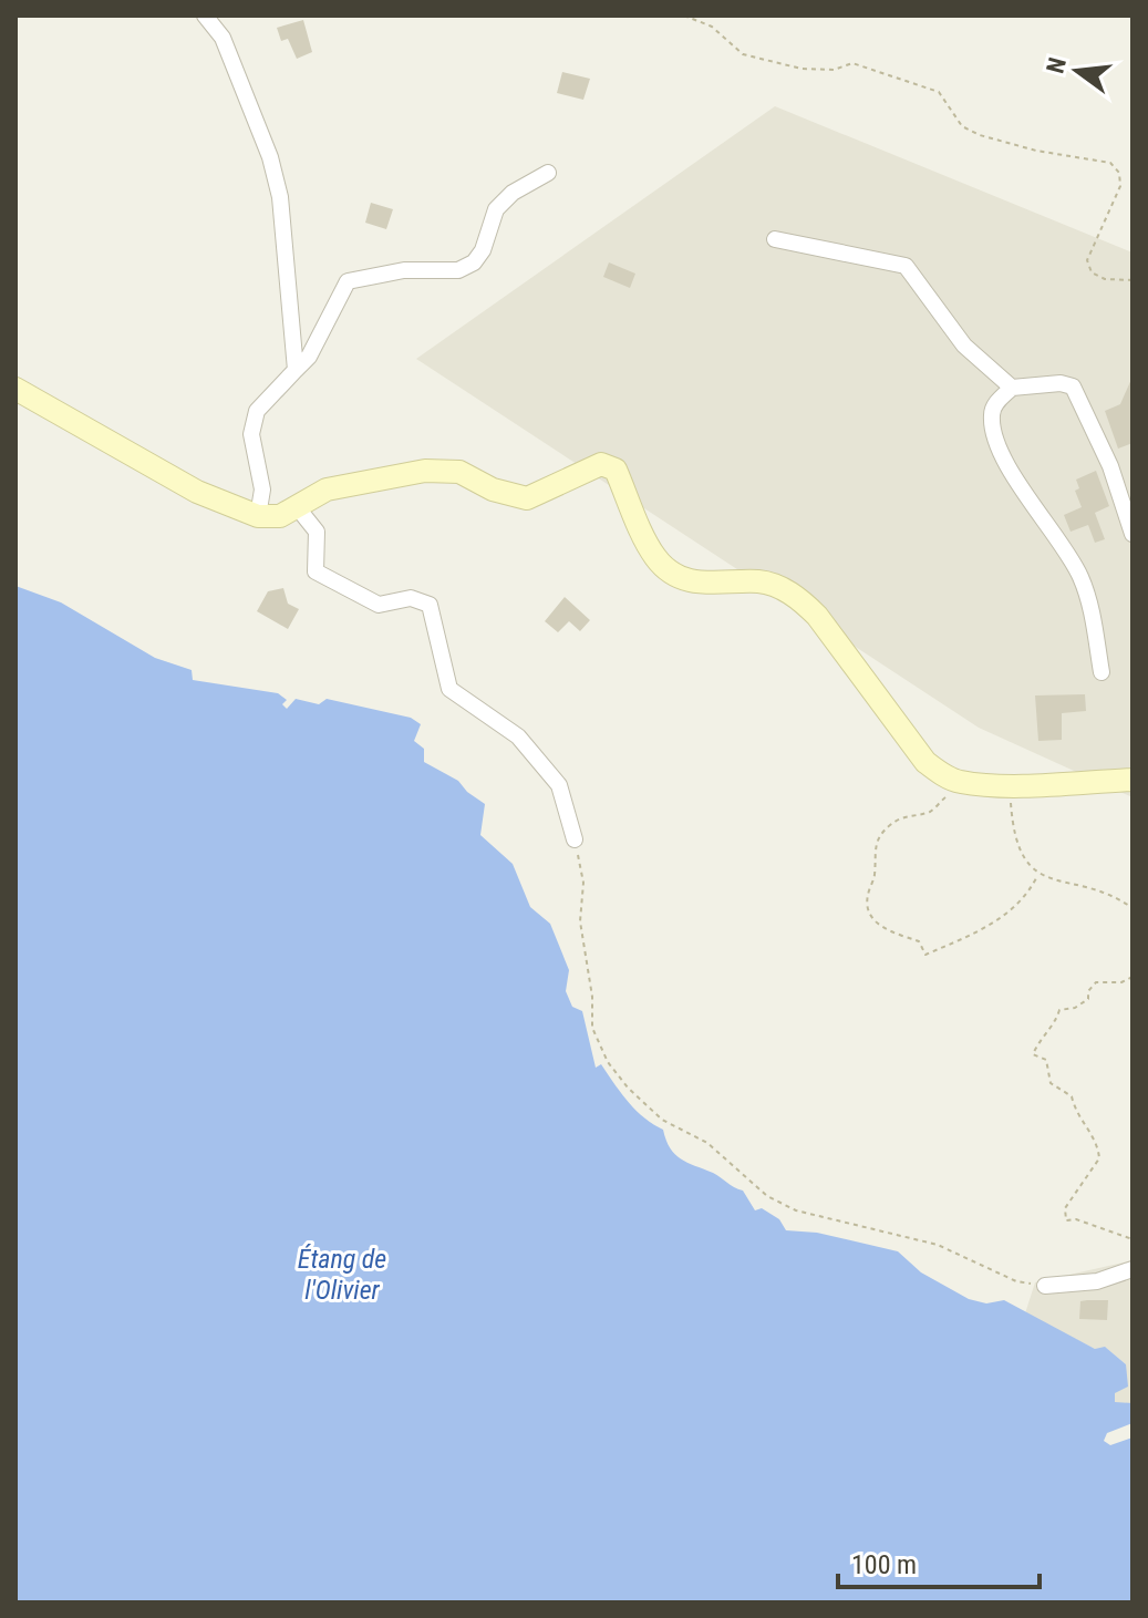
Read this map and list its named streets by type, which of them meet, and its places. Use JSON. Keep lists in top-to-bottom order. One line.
{"water":["Étang de l'Olivier"],"scale_bar":"100 m","north":"left"}
